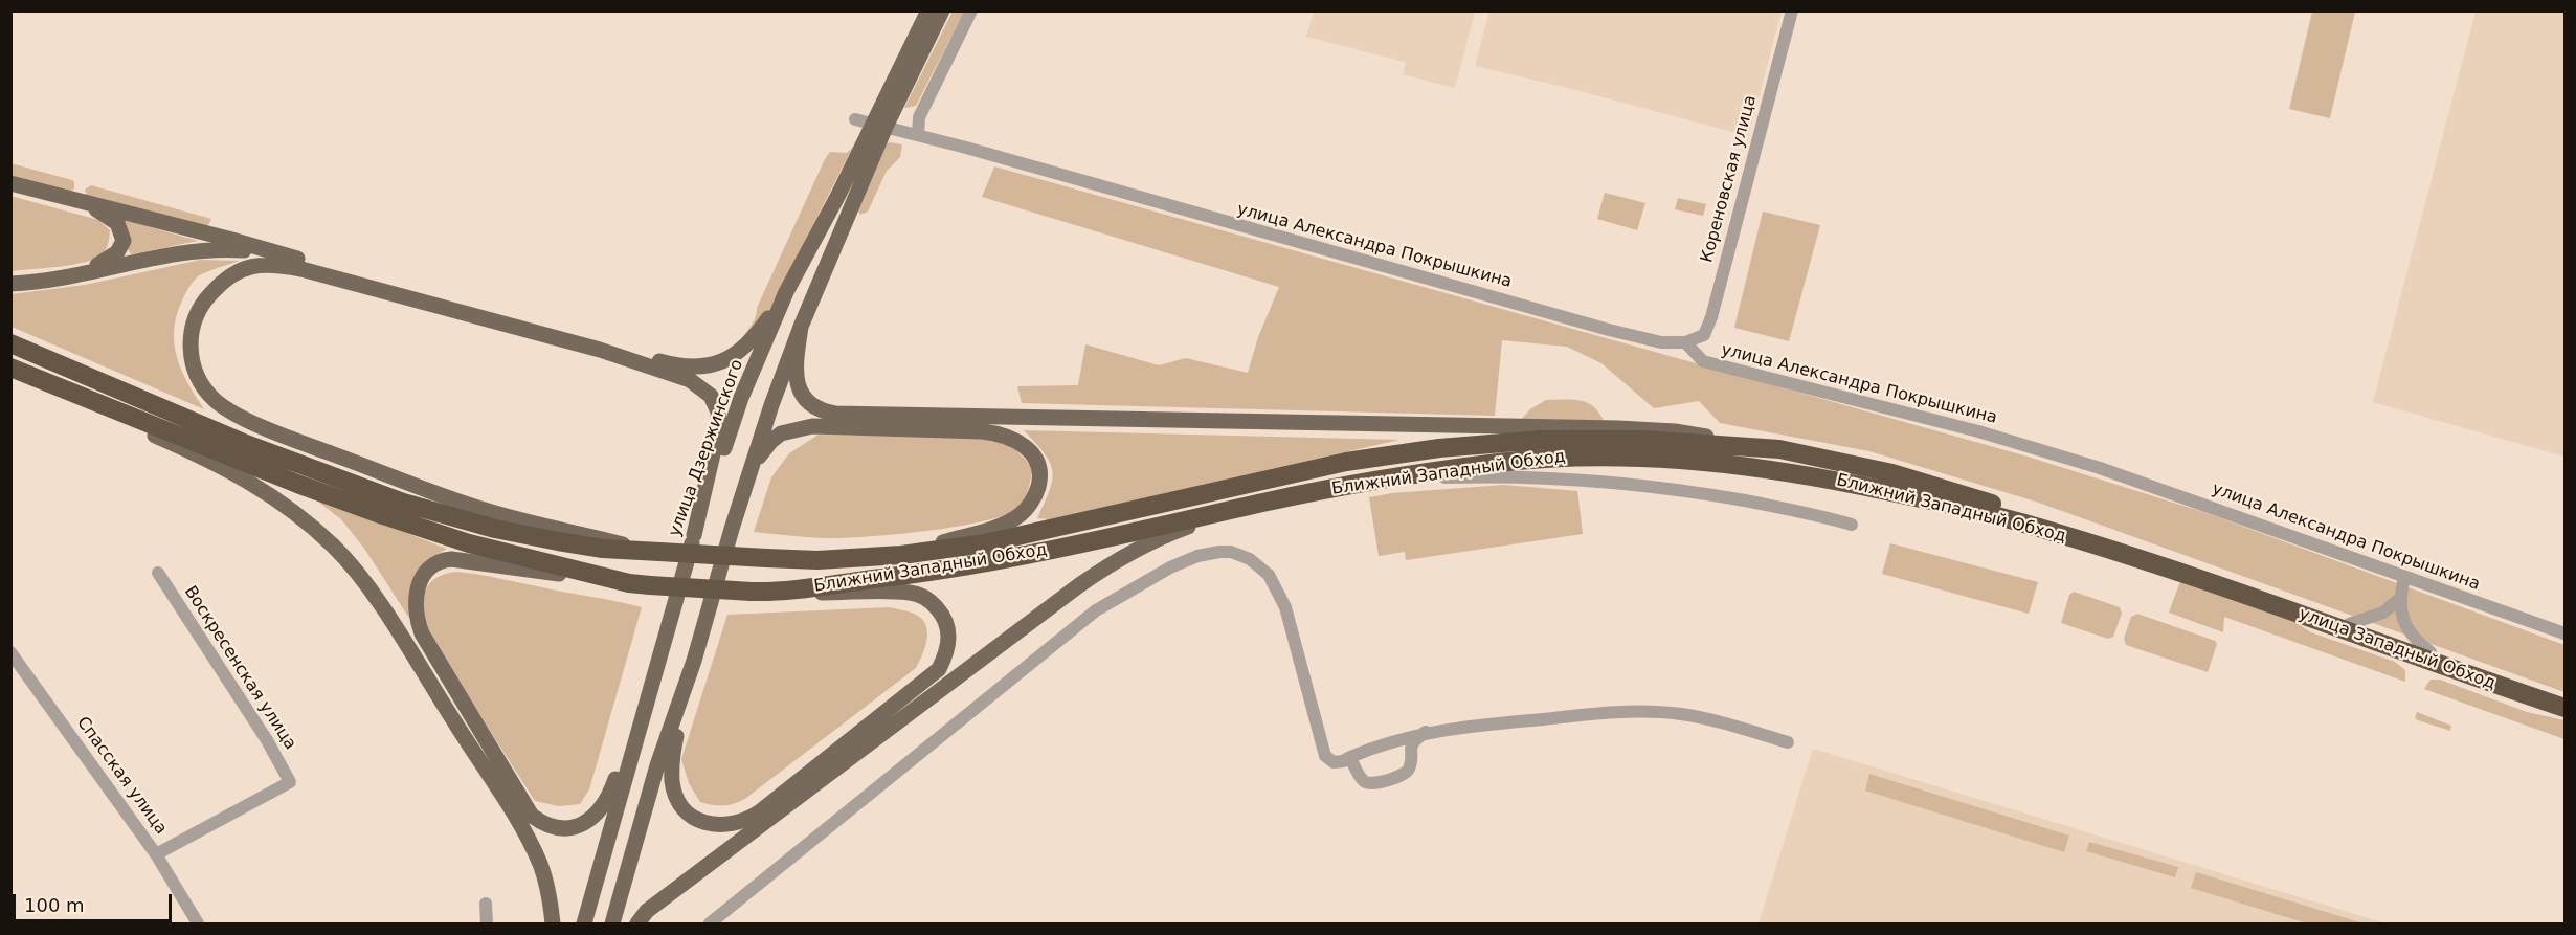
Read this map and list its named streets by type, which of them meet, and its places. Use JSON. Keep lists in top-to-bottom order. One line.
{"streets":{"highway":["Ближний Западный Обход","улица Западный Обход"],"main road":["улица Дзержинского"],"street":["Кореновская улица","улица Александра Покрышкина","Воскресенская улица","Спасская улица"]},"crossings":[["Кореновская улица","улица Александра Покрышкина"],["улица Александра Покрышкина","улица Дзержинского"],["Ближний Западный Обход","улица Западный Обход"],["Воскресенская улица","Спасская улица"]],"scale_bar":"100 m"}
